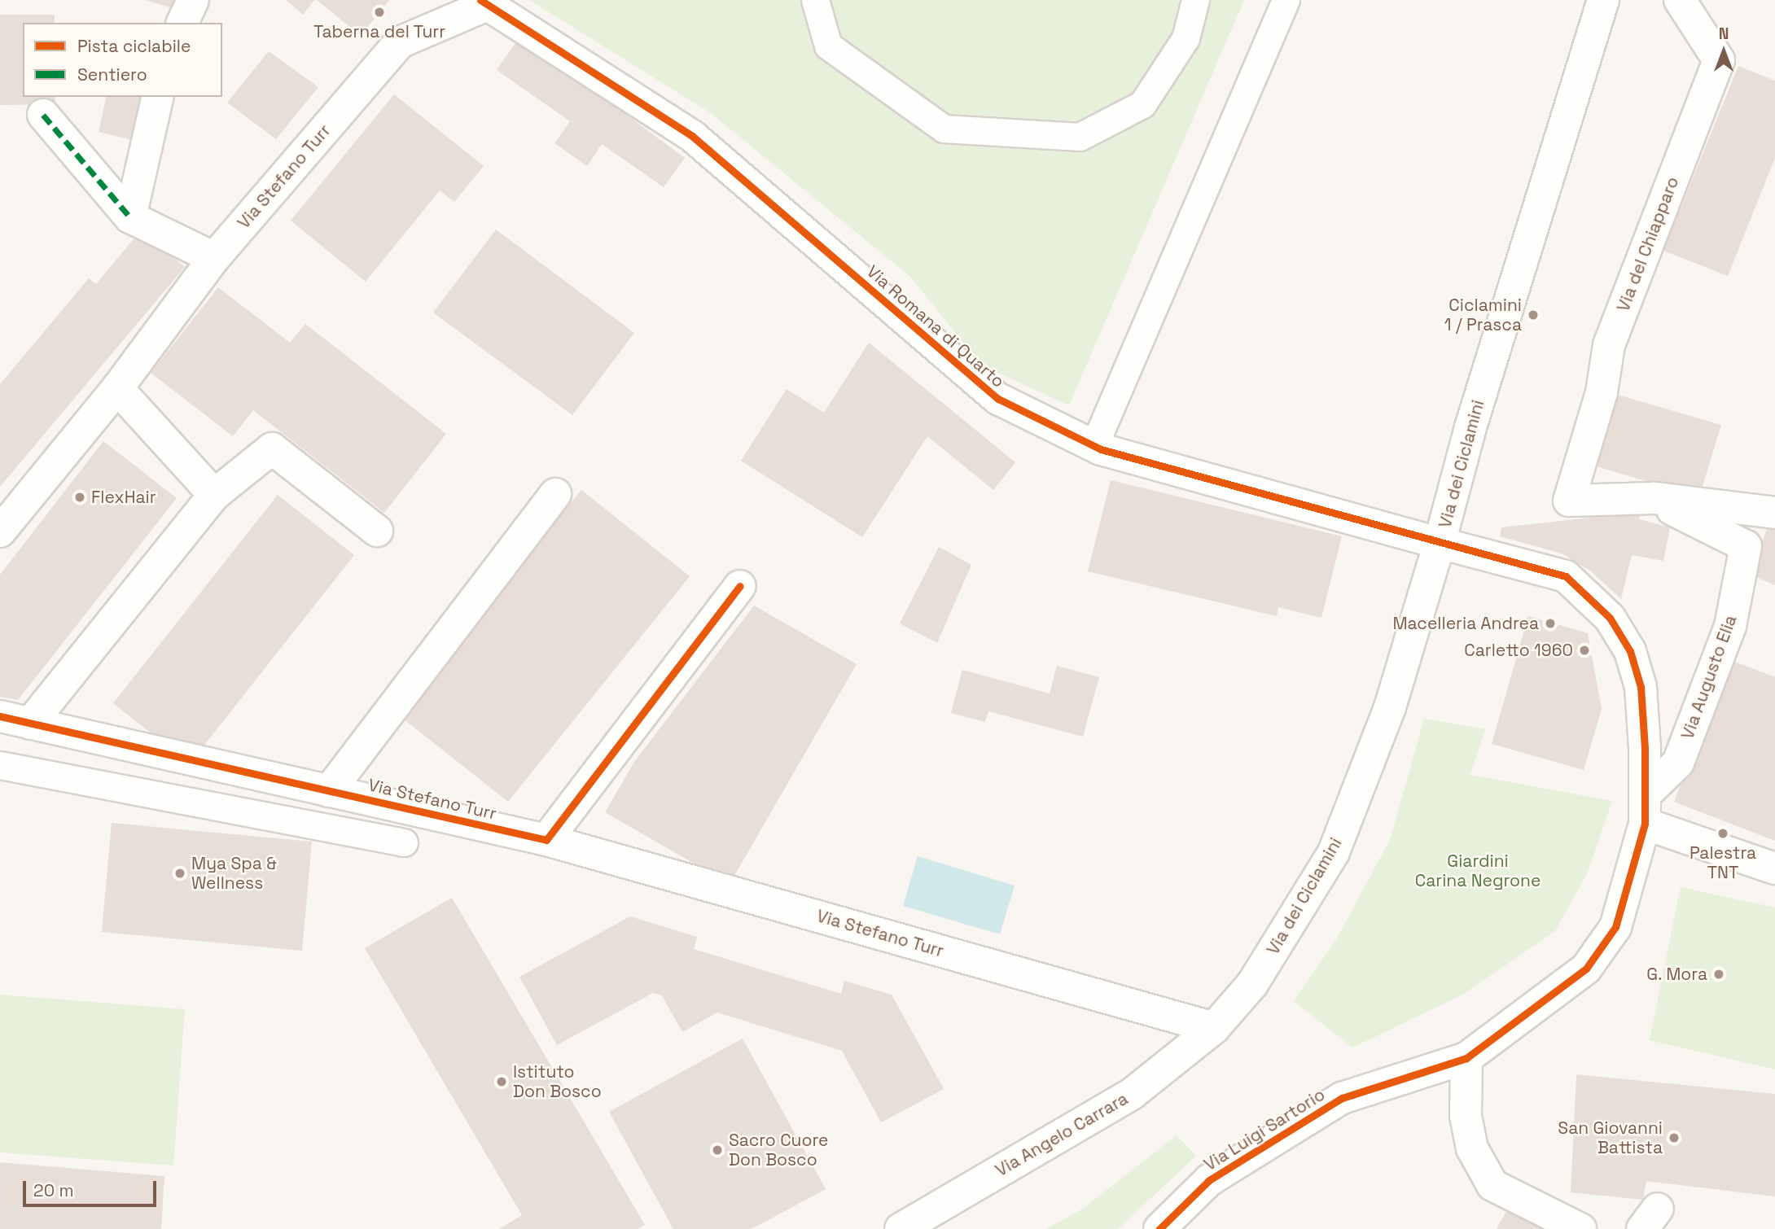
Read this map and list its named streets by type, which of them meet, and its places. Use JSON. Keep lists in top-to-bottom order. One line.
{"streets":{"street":["Via Stefano Turr","Via del Chiapparo","Via Romana di Quarto","Via dei Ciclamini","Via Augusto Elia","Via Luigi Sartorio","Via Angelo Carrara"]},"crossings":[["Via Stefano Turr","Via Romana di Quarto"],["Via Stefano Turr","Via dei Ciclamini"],["Via Stefano Turr","Via Angelo Carrara"],["Via del Chiapparo","Via Augusto Elia"],["Via Romana di Quarto","Via dei Ciclamini"],["Via Romana di Quarto","Via Augusto Elia"],["Via Romana di Quarto","Via Luigi Sartorio"],["Via dei Ciclamini","Via Angelo Carrara"],["Via Augusto Elia","Via Luigi Sartorio"]],"parks":["Giardini Carina Negrone"],"places":["Taberna del Turr","Ciclamini 1 / Prasca","FlexHair","Macelleria Andrea","Carletto 1960","Palestra TNT","Mya Spa & Wellness","G. Mora","Istituto Don Bosco","San Giovanni Battista","Sacro Cuore Don Bosco"],"legend":["Pista ciclabile","Sentiero"],"scale_bar":"20 m","north":"top"}
